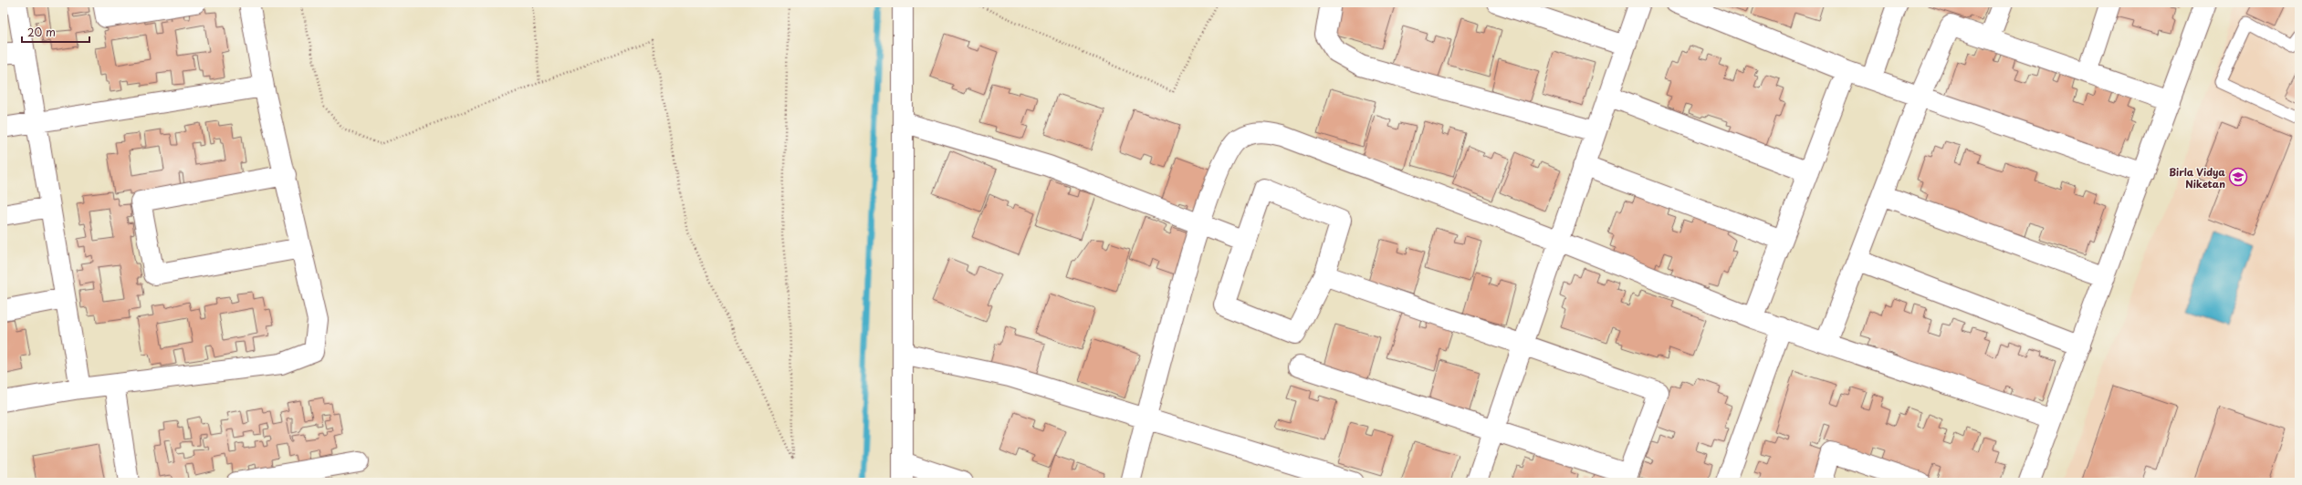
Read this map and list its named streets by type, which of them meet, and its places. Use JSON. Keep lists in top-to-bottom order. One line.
{"places":{"school or university":["Birla Vidya Niketan"]},"scale_bar":"20 m"}
